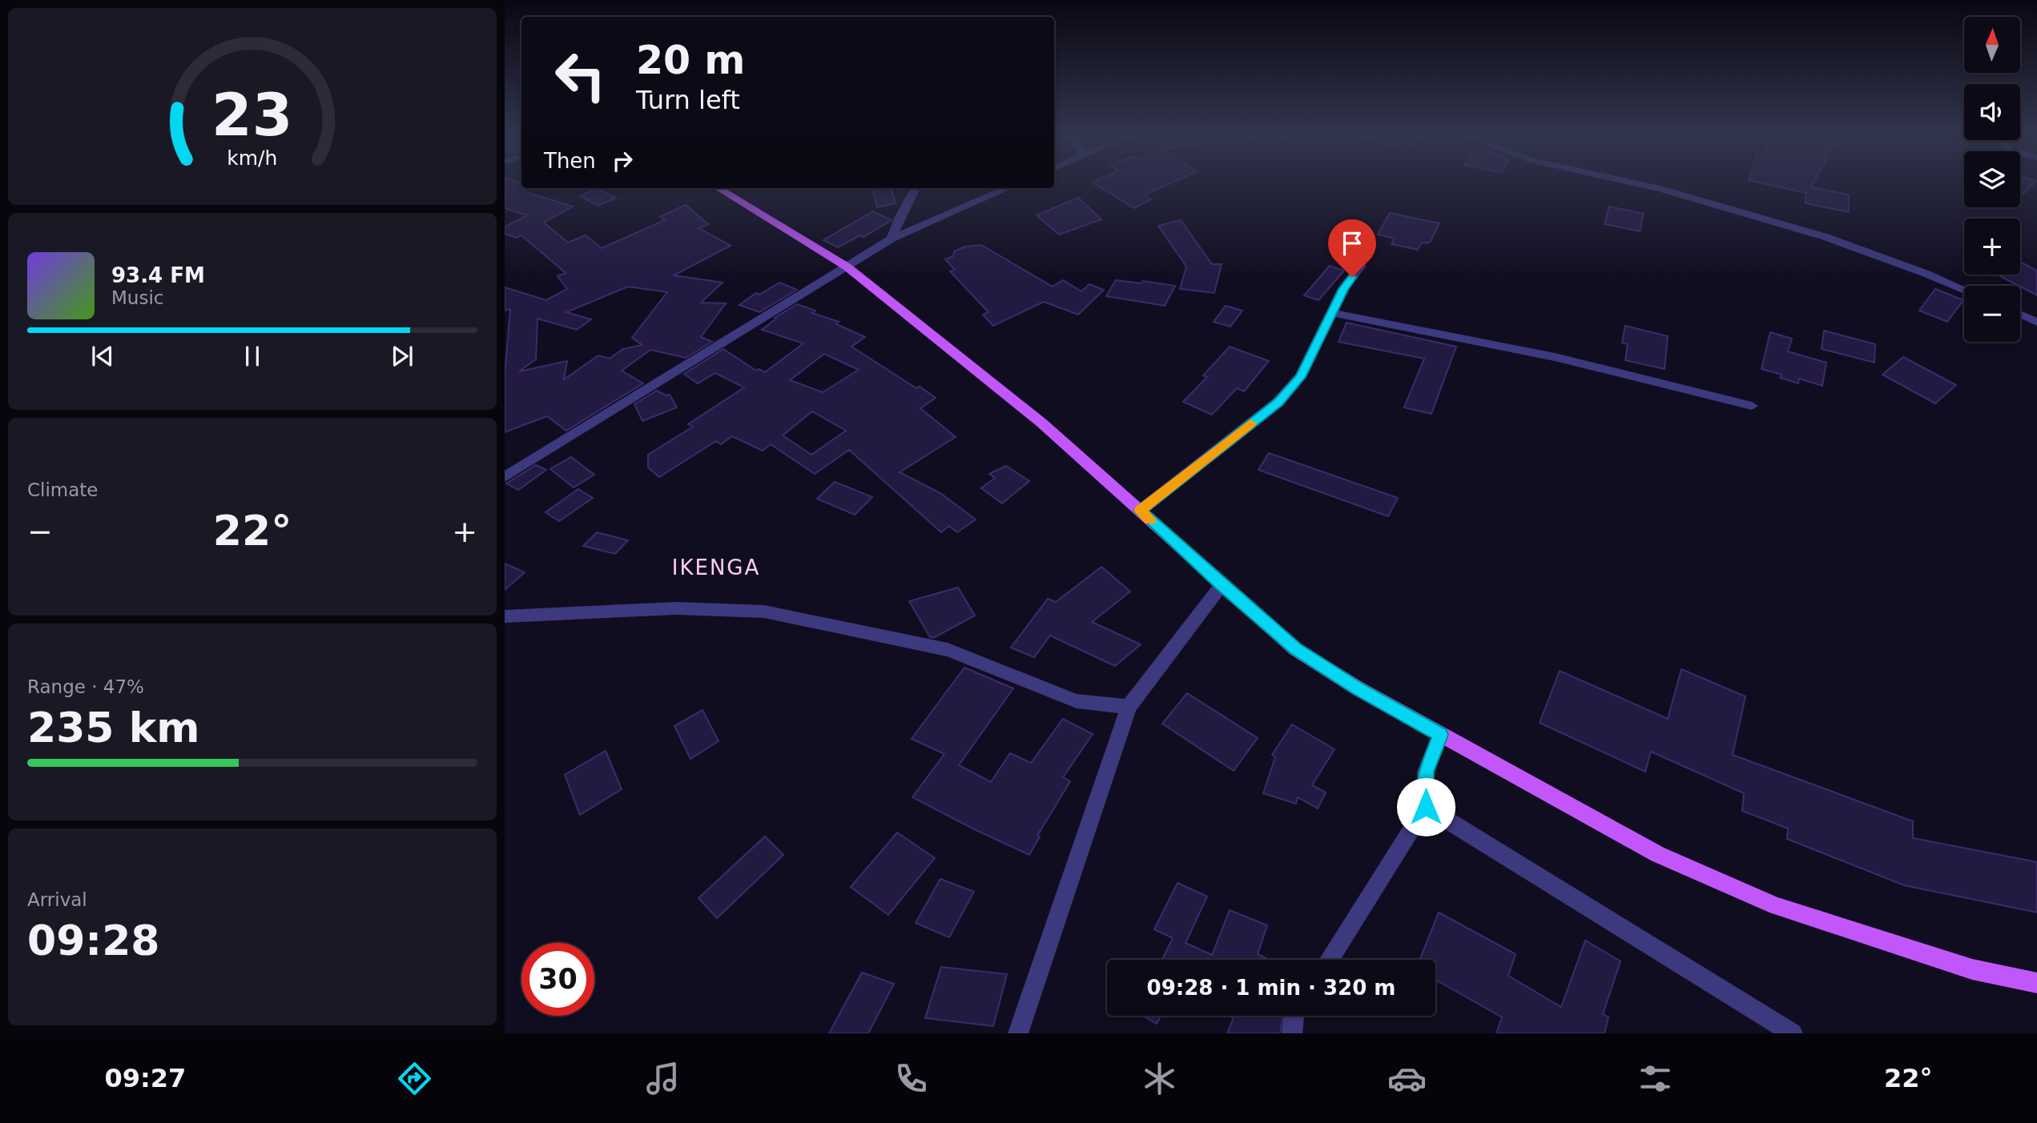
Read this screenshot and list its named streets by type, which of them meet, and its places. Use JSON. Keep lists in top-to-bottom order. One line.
{"districts":["IKENGA"],"north":"top","page":{"map_buttons":["+","−"],"turn":["20 m","Turn left"],"then":"Then","song":["93.4 FM","Music"],"tile":["Climate",["Range · 47%","235 km"],["Arrival","09:28"]],"heat":["−","22°","+"],"limit":"30","trip":"09:28 · 1 min · 320 m","tabs":["09:27","22°"],"gauge":["23","km/h"]}}
